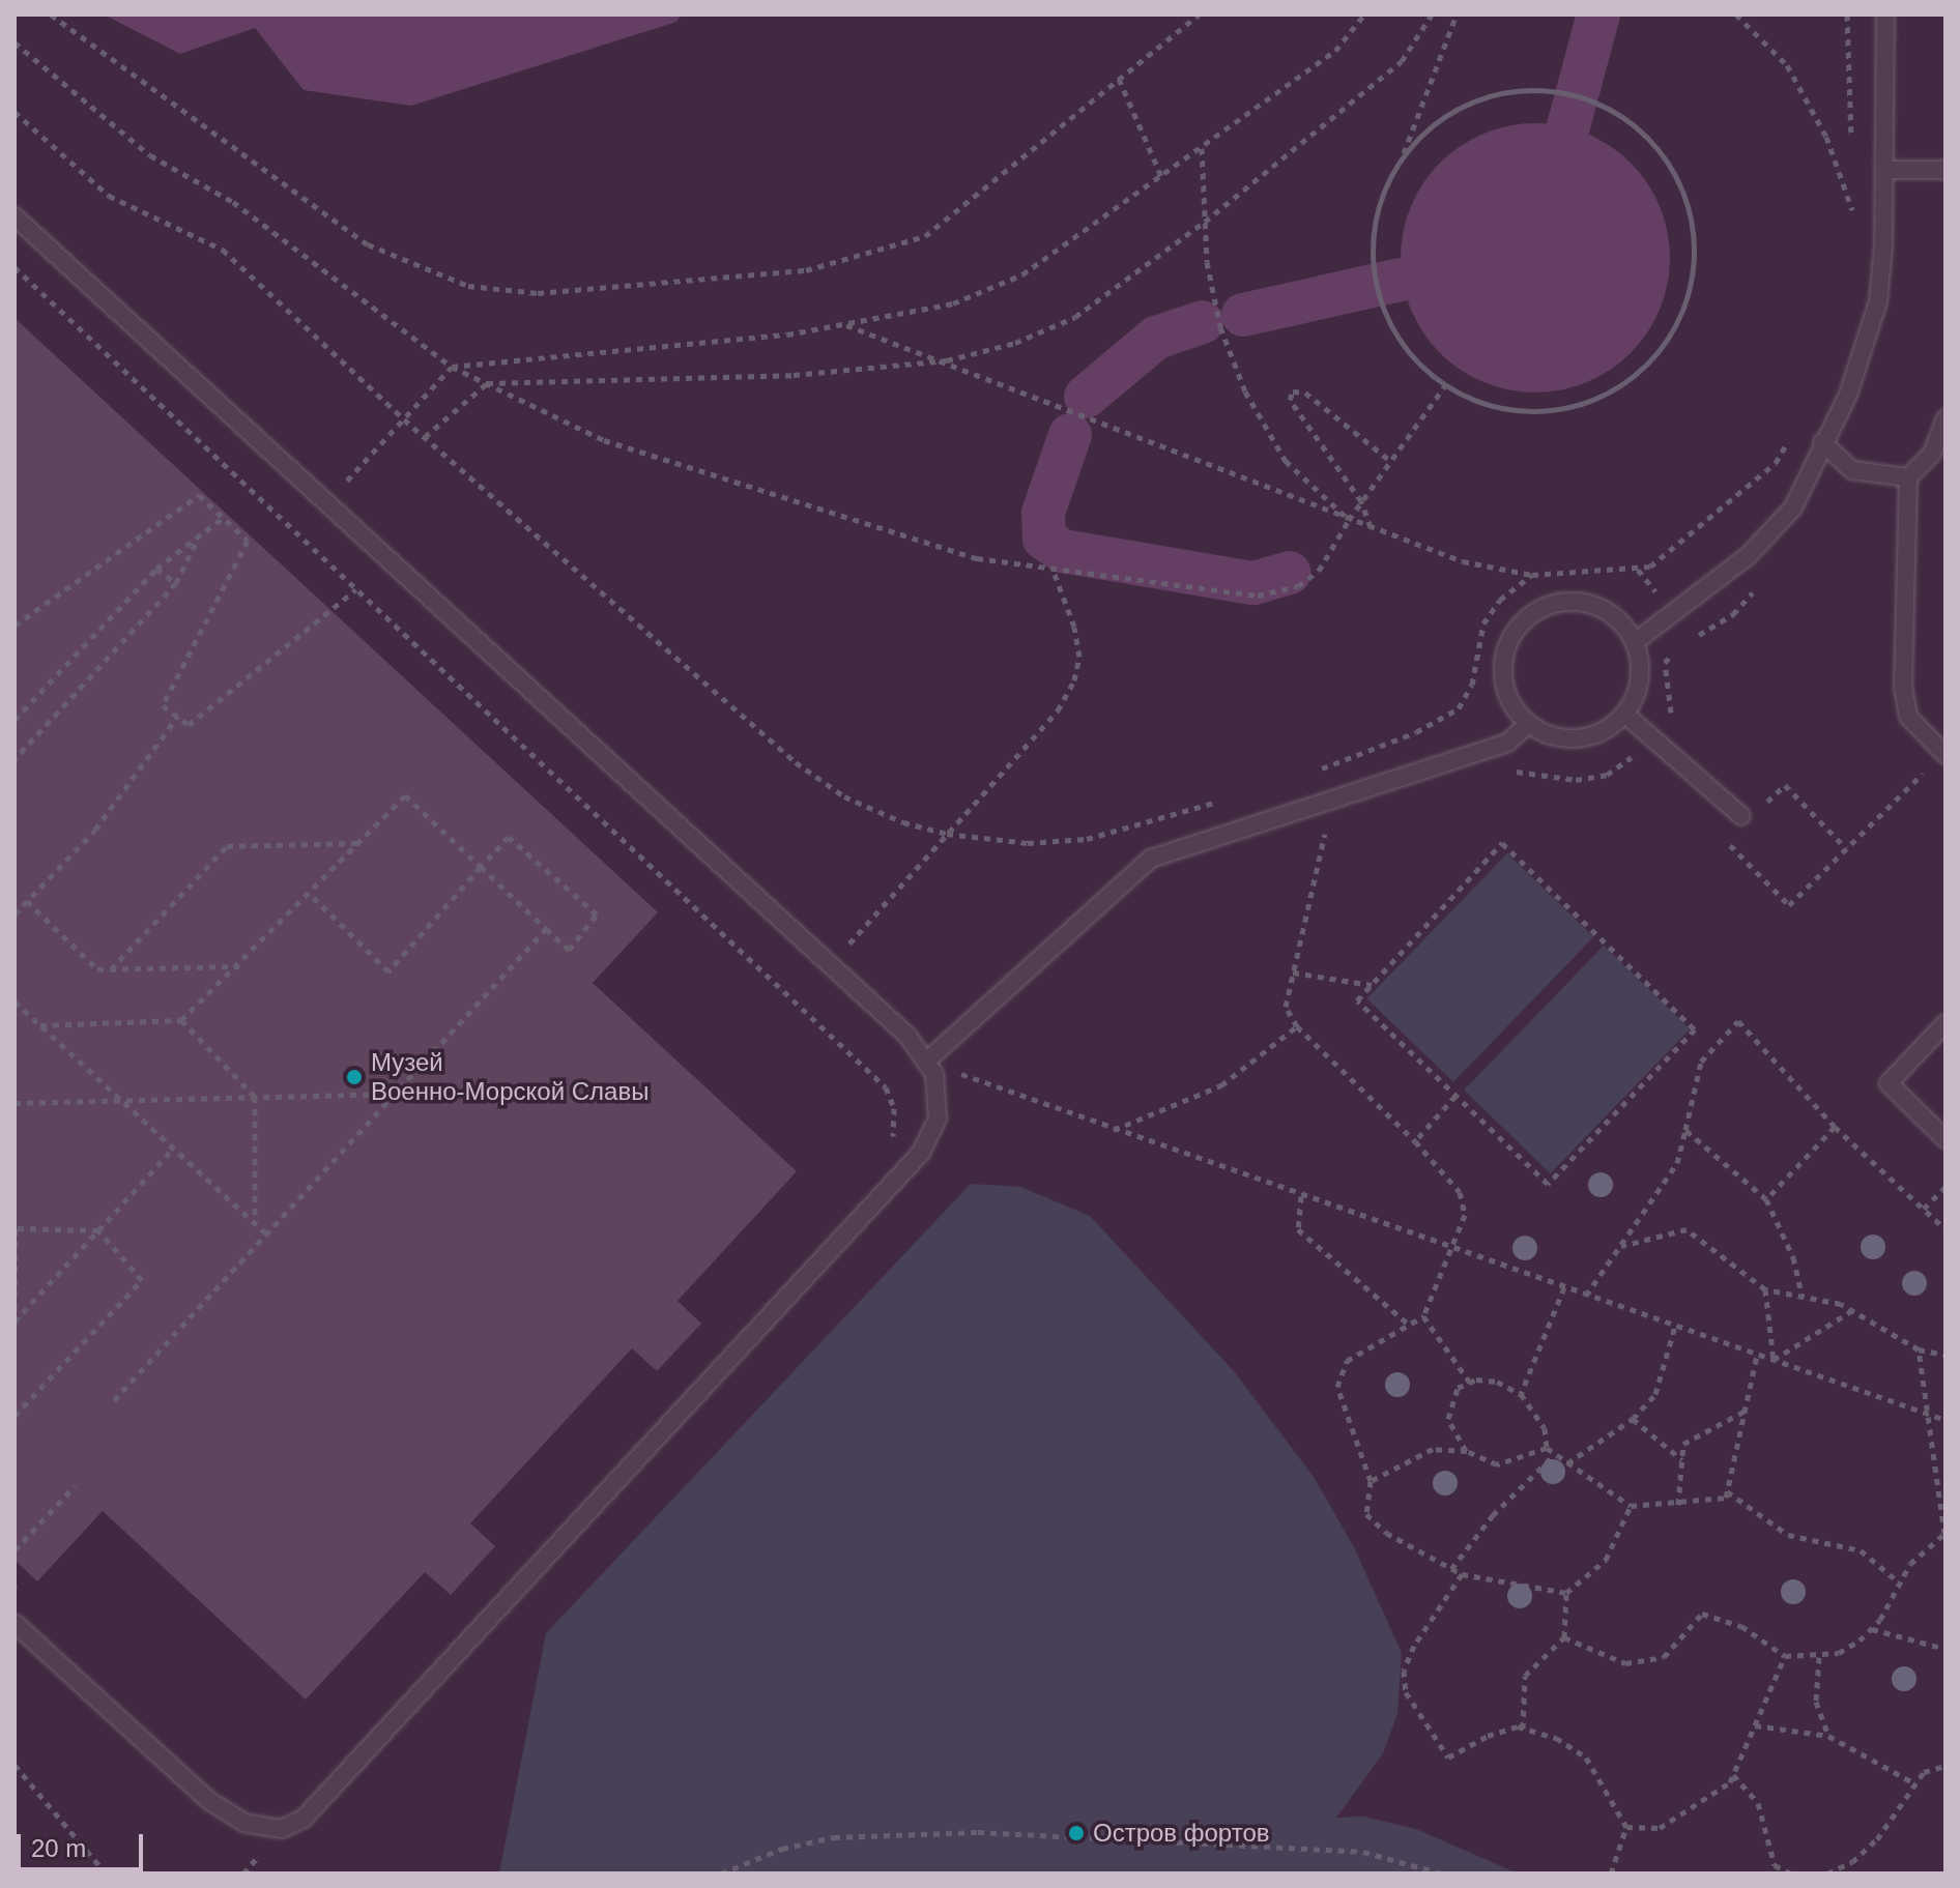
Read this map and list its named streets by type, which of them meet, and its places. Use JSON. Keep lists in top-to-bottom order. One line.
{"places":["Музей Военно-Морской Славы","Остров фортов"],"scale_bar":"20 m"}
